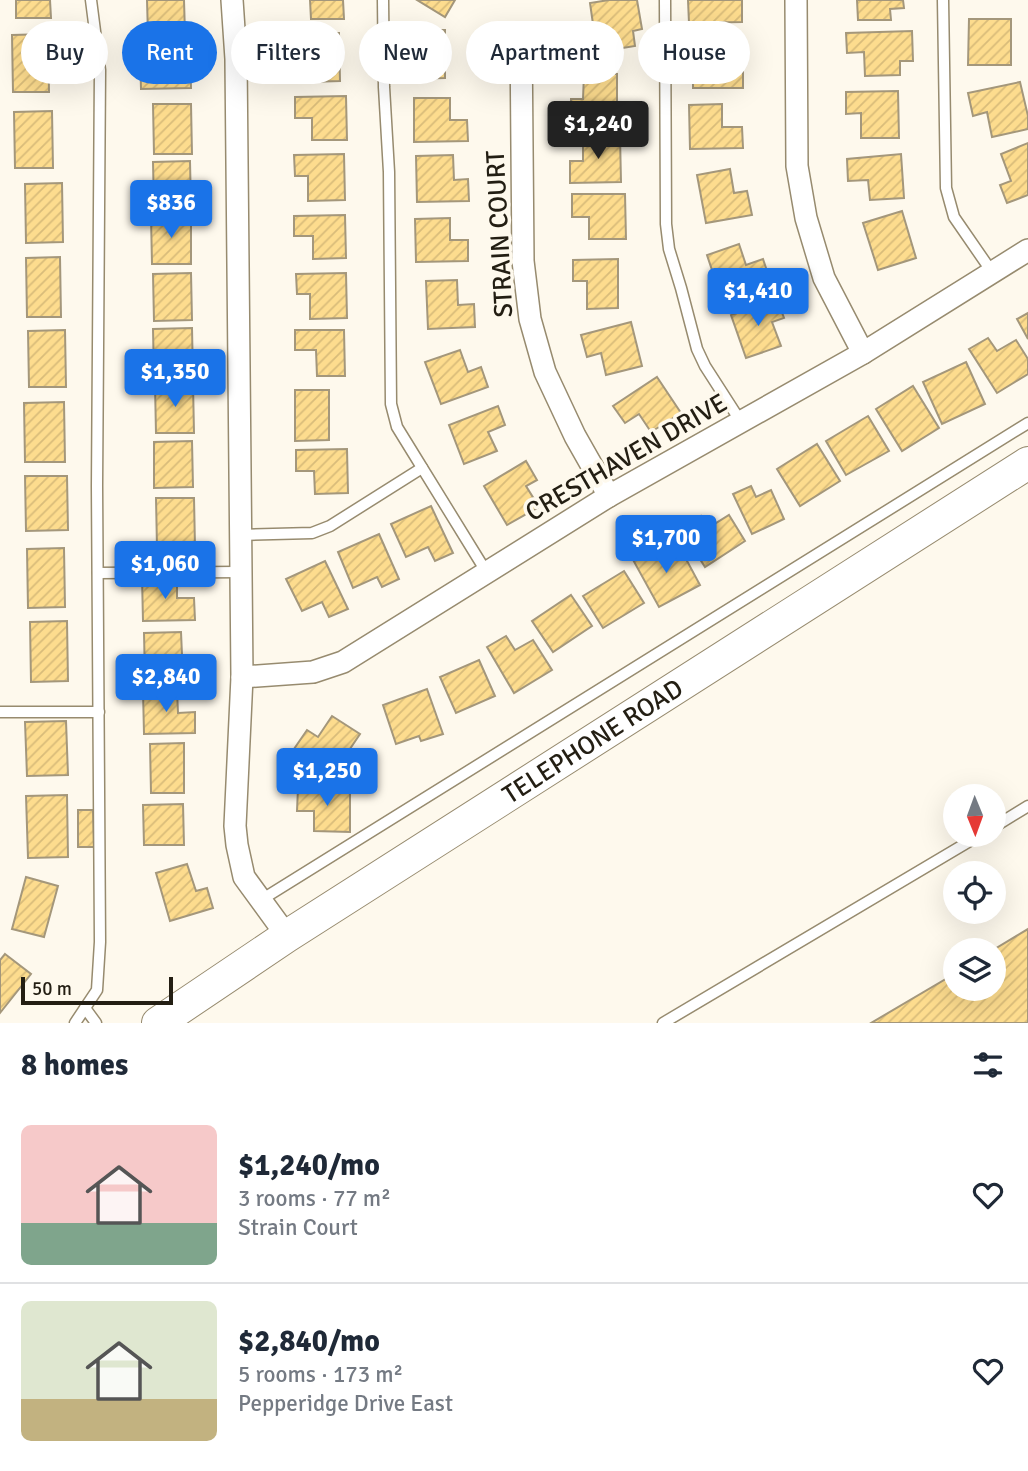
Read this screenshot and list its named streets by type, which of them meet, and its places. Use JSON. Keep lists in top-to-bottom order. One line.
{"streets":{"main road":["TELEPHONE ROAD"],"street":["STRAIN COURT","CRESTHAVEN DRIVE"]},"crossings":[["STRAIN COURT","CRESTHAVEN DRIVE"]],"scale_bar":"50 m","north":"bottom","page":{"chip":["Buy","Rent","Filters","New","Apartment","House"],"price":["$1,240","$836","$1,410","$1,350","$1,700","$1,060","$2,840","$1,250"],"scale":"50 m","heading":"8 homes","list":[{"name":"$1,240/mo","note":"3 rooms · 77 m² · Strain Court"},{"name":"$2,840/mo","note":"5 rooms · 173 m² · Pepperidge Drive East"}]}}
